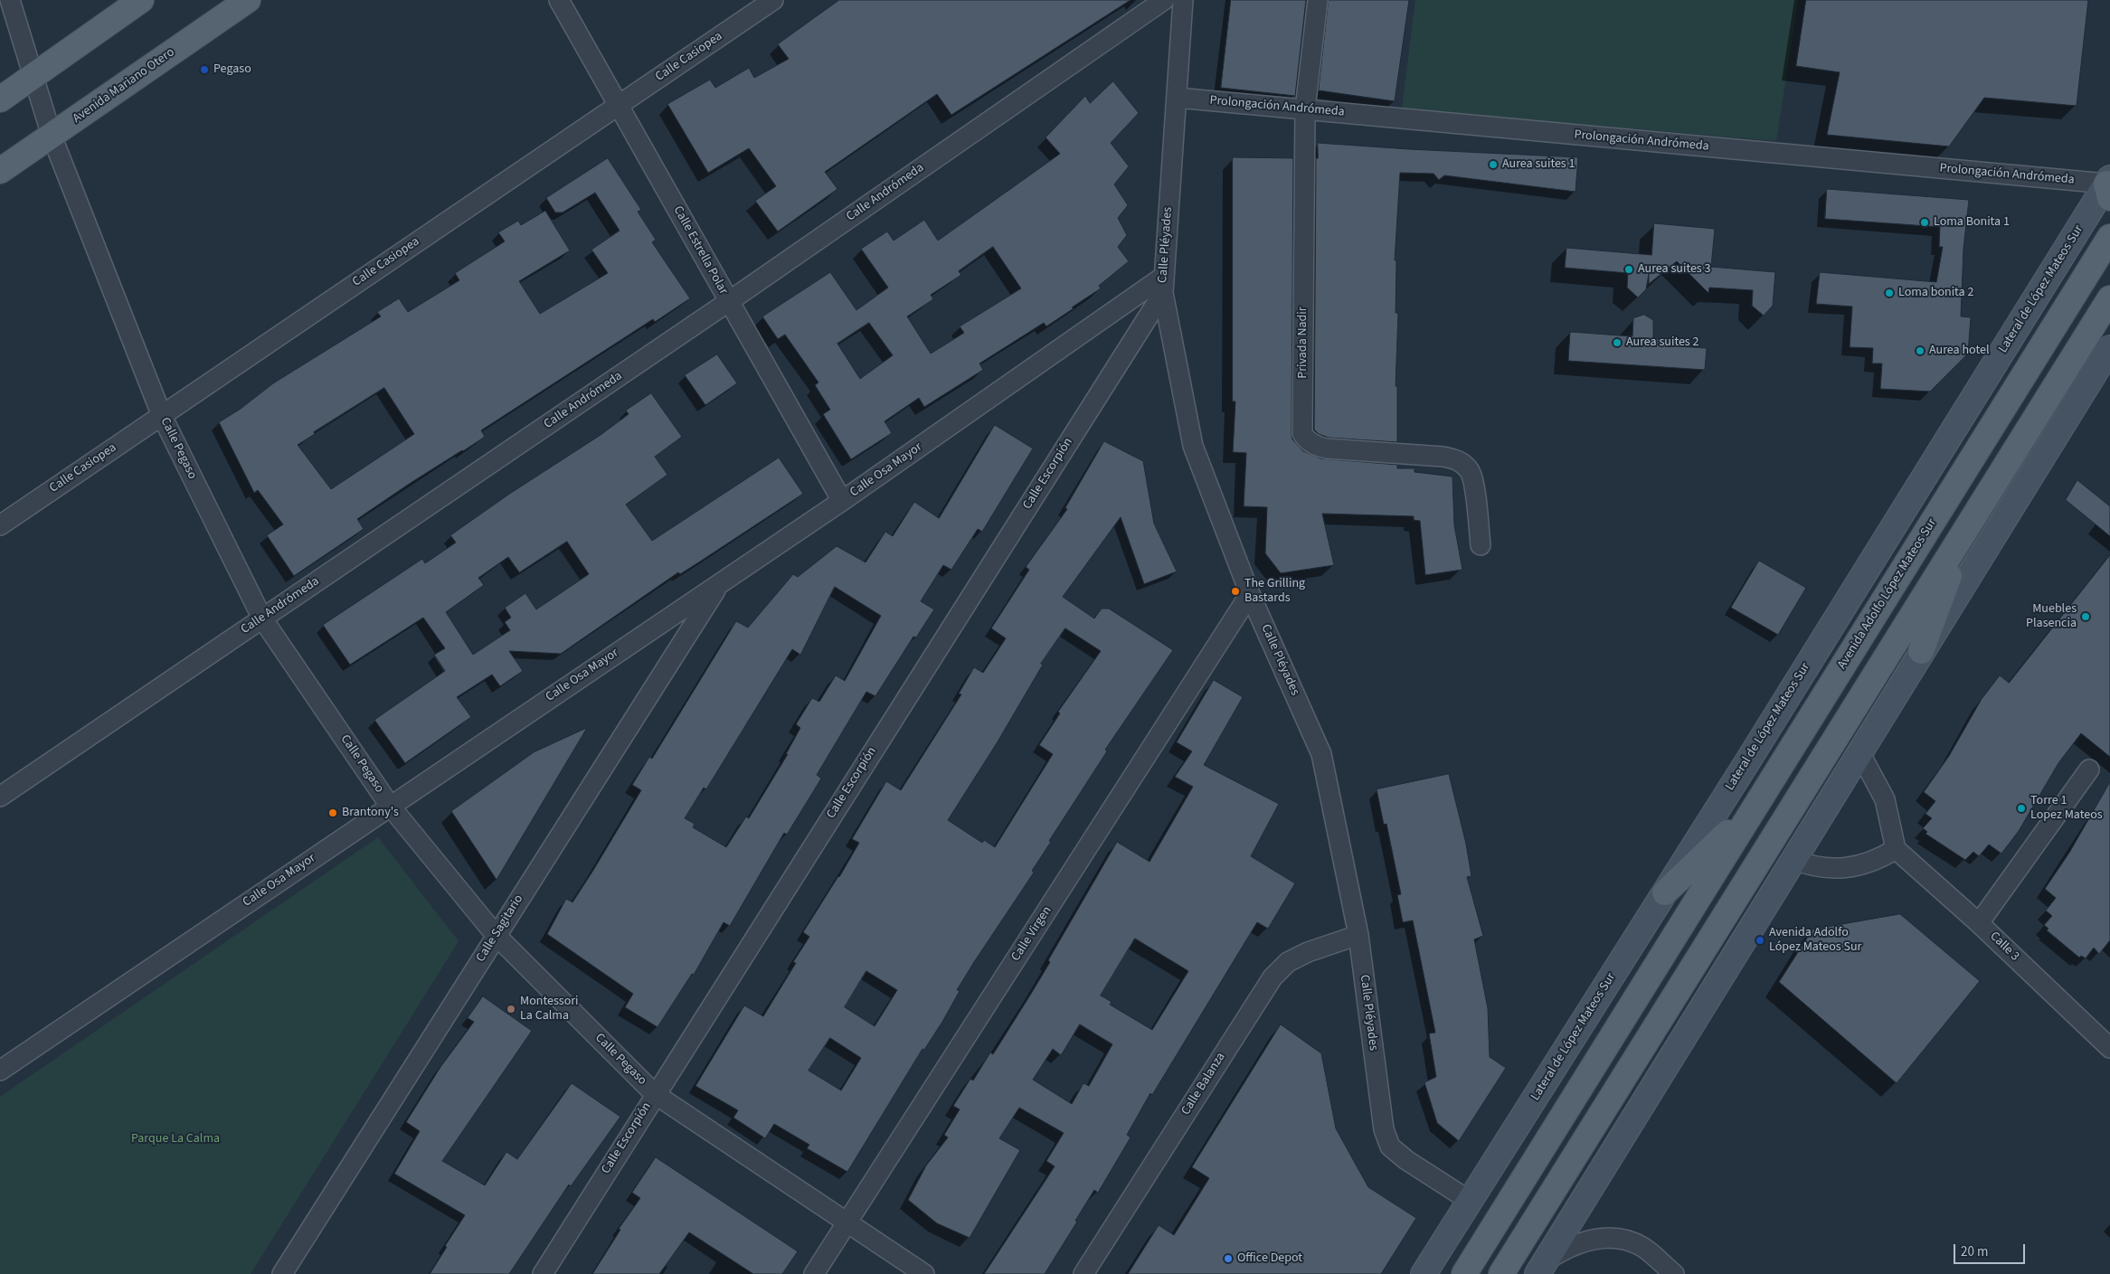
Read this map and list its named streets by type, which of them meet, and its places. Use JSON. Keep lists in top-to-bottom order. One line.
{"streets":{"main road":["Avenida Mariano Otero","Lateral de López Mateos Sur","Avenida Adolfo López Mateos Sur"],"street":["Calle Casiopea","Prolongación Andrómeda","Calle Andrómeda","Calle Pléyades","Calle Estrella Polar","Privada Nadir","Calle Pegaso","Calle Osa Mayor","Calle Escorpión","Calle Sagitario","Calle Virgen","Calle 3","Calle Balanza"]},"crossings":[["Calle Casiopea","Calle Estrella Polar"],["Calle Casiopea","Calle Pegaso"],["Avenida Mariano Otero","Calle Pegaso"],["Prolongación Andrómeda","Calle Pléyades"],["Prolongación Andrómeda","Lateral de López Mateos Sur"],["Prolongación Andrómeda","Privada Nadir"],["Calle Andrómeda","Calle Estrella Polar"],["Calle Andrómeda","Calle Pegaso"],["Calle Pléyades","Lateral de López Mateos Sur"],["Calle Pléyades","Calle Osa Mayor"],["Calle Pléyades","Calle Escorpión"],["Calle Pléyades","Calle Virgen"],["Calle Pléyades","Calle Balanza"],["Calle Estrella Polar","Calle Osa Mayor"],["Calle Pegaso","Calle Osa Mayor"],["Calle Pegaso","Calle Escorpión"],["Calle Pegaso","Calle Sagitario"],["Calle Pegaso","Calle Virgen"],["Calle Osa Mayor","Calle Escorpión"],["Calle Osa Mayor","Calle Sagitario"]],"parks":["Parque La Calma"],"places":["Pegaso","Aurea suites 1","Loma Bonita 1","Aurea suites 3","Loma bonita 2","Aurea suites 2","Aurea hotel","The Grilling Bastards","Muebles Plasencia","Torre 1 Lopez Mateos","Brantony's","Avenida Adolfo López Mateos Sur","Montessori La Calma","Office Depot"],"scale_bar":"20 m"}
